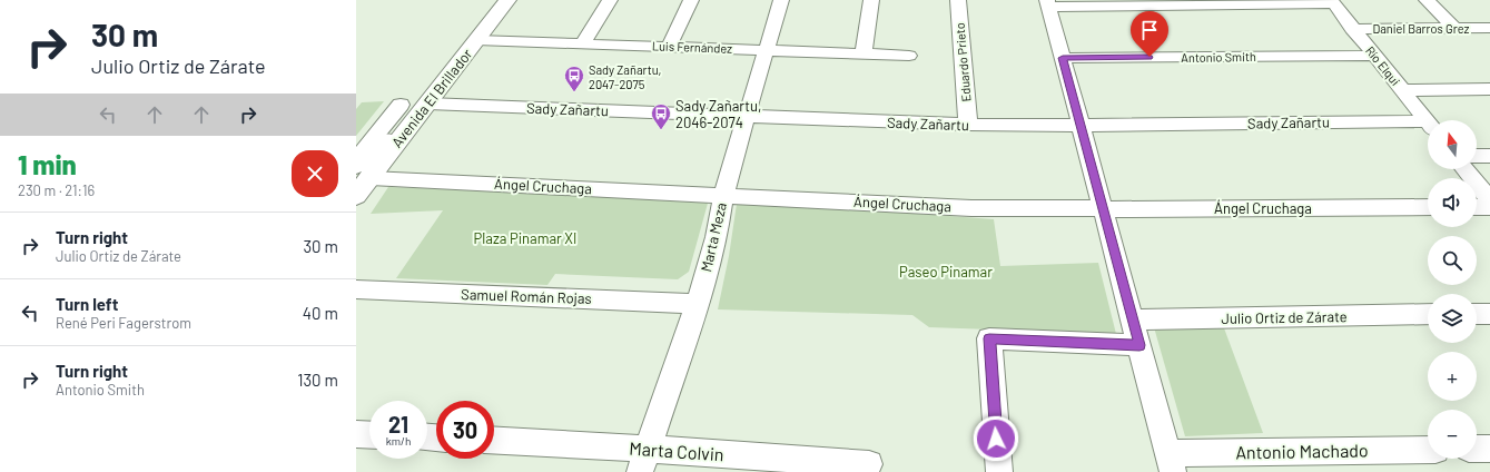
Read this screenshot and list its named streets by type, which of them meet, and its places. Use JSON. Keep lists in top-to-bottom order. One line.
{"streets":{"street":["Daniel Barros Grez","Luis Fernández","Antonio Smith","Eduardo Prieto","Río Elqui","Avenida El Brillador","Sady Zañartu","Ángel Cruchaga","Marta Meza","Samuel Román Rojas","Julio Ortiz de Zárate","Marta Colvin","Antonio Machado"]},"crossings":[["Daniel Barros Grez","Río Elqui"],["Luis Fernández","Avenida El Brillador"],["Luis Fernández","Marta Meza"],["Antonio Smith","Río Elqui"],["Eduardo Prieto","Sady Zañartu"],["Avenida El Brillador","Sady Zañartu"],["Avenida El Brillador","Ángel Cruchaga"],["Sady Zañartu","Marta Meza"],["Ángel Cruchaga","Marta Meza"],["Marta Meza","Samuel Román Rojas"],["Marta Meza","Marta Colvin"]],"parks":["Plaza Pinamar XI","Paseo Pinamar"],"places":{"bus stop":["Sady Zañartu, 2047-2075","Sady Zañartu, 2046-2074"]},"north":"top","page":{"turn":["30 m","Julio Ortiz de Zárate"],"map_buttons":["+","−"],"heading":["1 min","230 m · 21:16"],"list":[{"name":"Turn right","note":"Julio Ortiz de Zárate","value":"30 m"},{"name":"Turn left","note":"René Peri Fagerstrom","value":"40 m"},{"name":"Turn right","note":"Antonio Smith","value":"130 m"}],"speed":"21 km/h","limit":"30"}}
